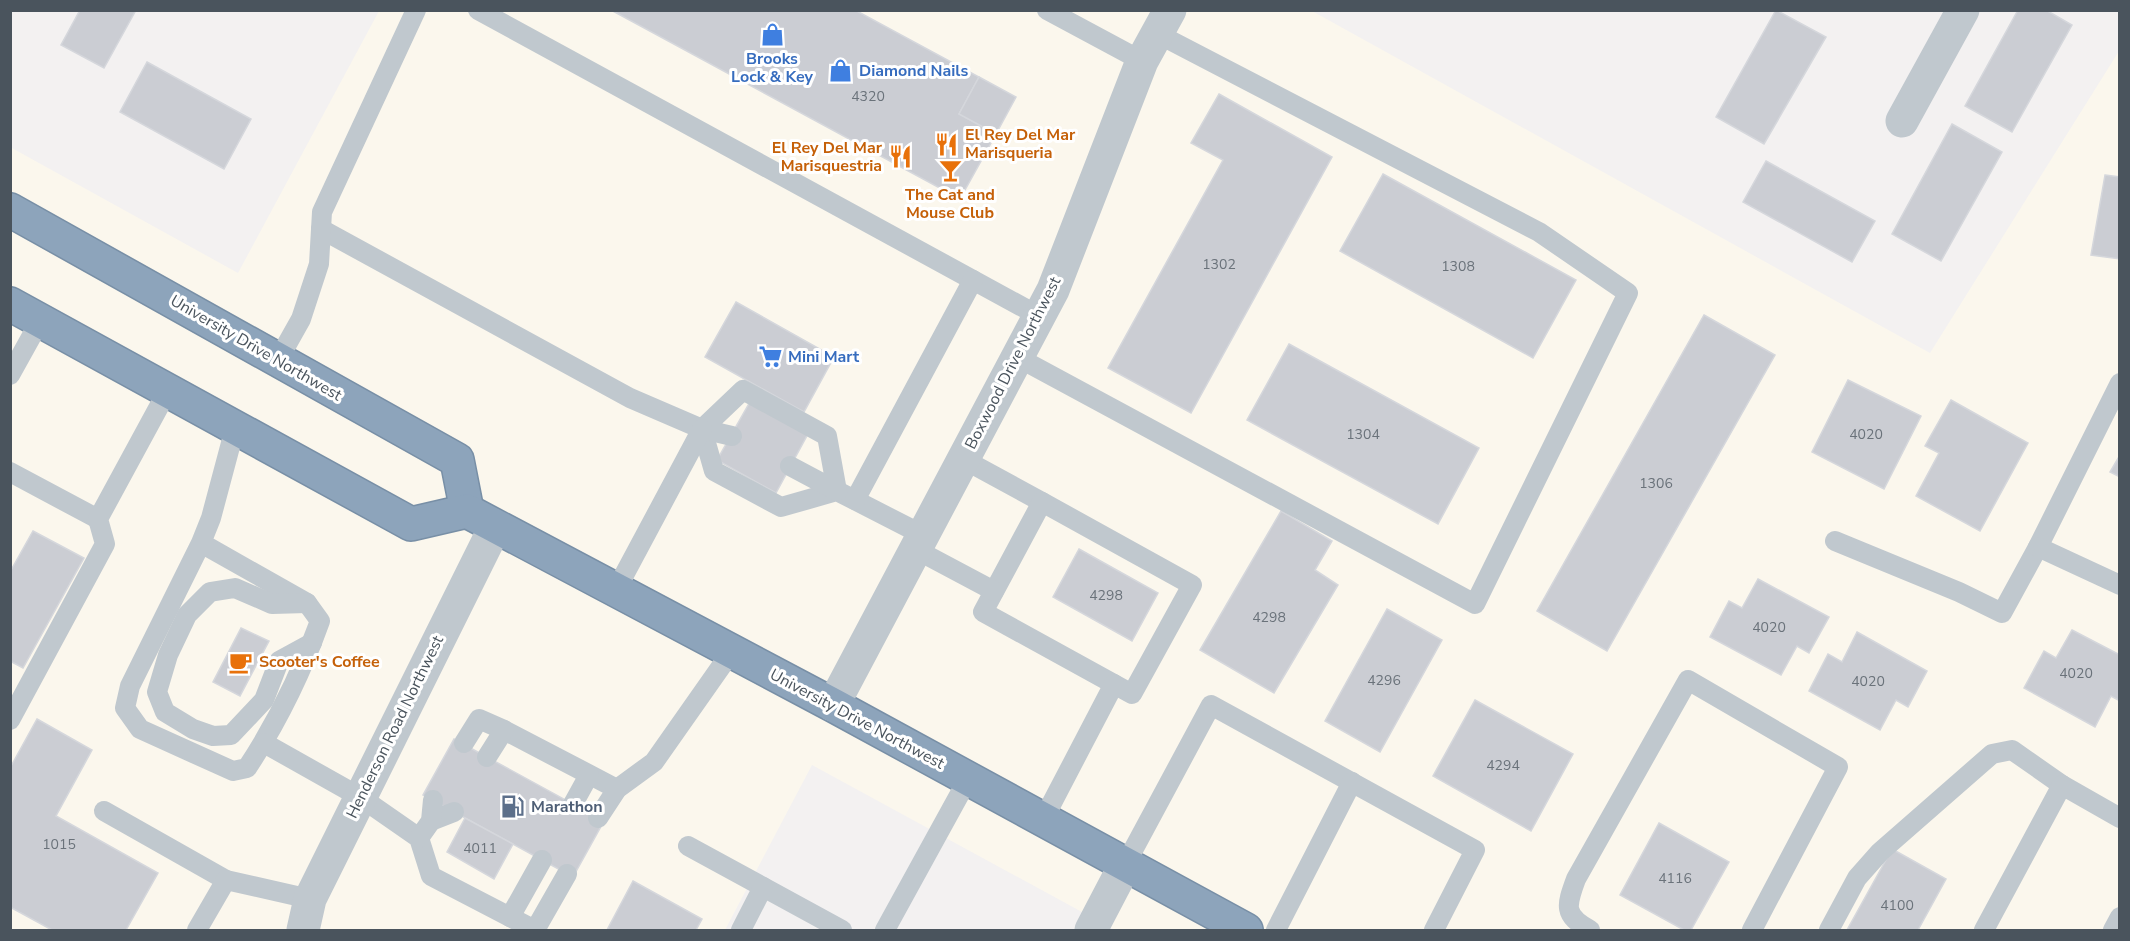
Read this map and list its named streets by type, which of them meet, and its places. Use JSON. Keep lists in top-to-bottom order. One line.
{"streets":{"highway":["University Drive Northwest"],"street":["Boxwood Drive Northwest","Henderson Road Northwest"]},"crossings":[["University Drive Northwest","Boxwood Drive Northwest"],["University Drive Northwest","Henderson Road Northwest"]],"places":{"shop":["Brooks Lock & Key","Diamond Nails"],"restaurant":["El Rey Del Mar Marisqueria","El Rey Del Mar Marisquestria"],"bar":["The Cat and Mouse Club"],"supermarket":["Mini Mart"],"cafe":["Scooter's Coffee"],"fuel station":["Marathon"]},"house_numbers":["4320","1302","1308","1304","4020","1306","4298","4298","4020","4020","4296","4020","4294","1015","4011","4116","4100"]}
